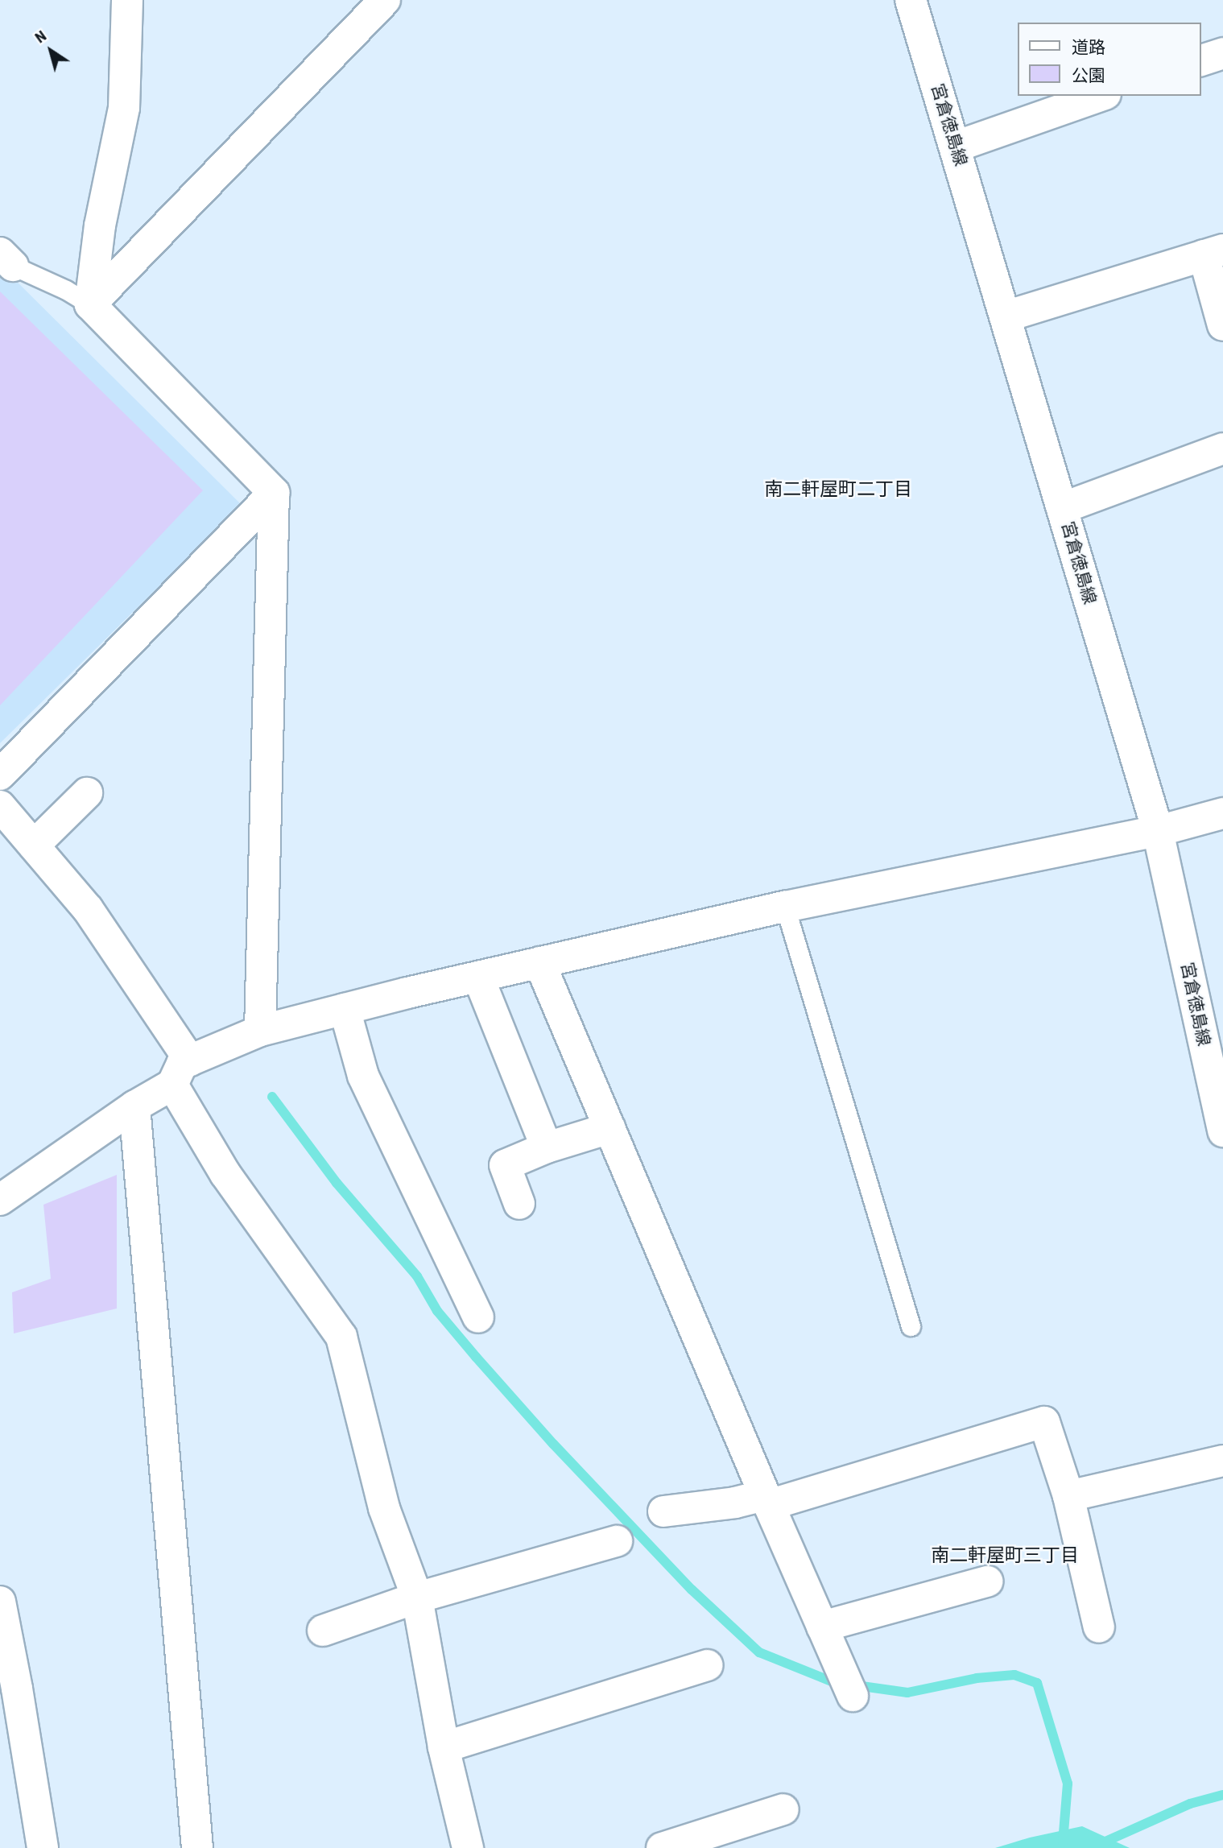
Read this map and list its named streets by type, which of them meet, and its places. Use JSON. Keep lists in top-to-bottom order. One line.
{"streets":{"street":["宮倉徳島線"]},"districts":["南二軒屋町二丁目","南二軒屋町三丁目"],"legend":["道路","公園"],"north":"top left"}
